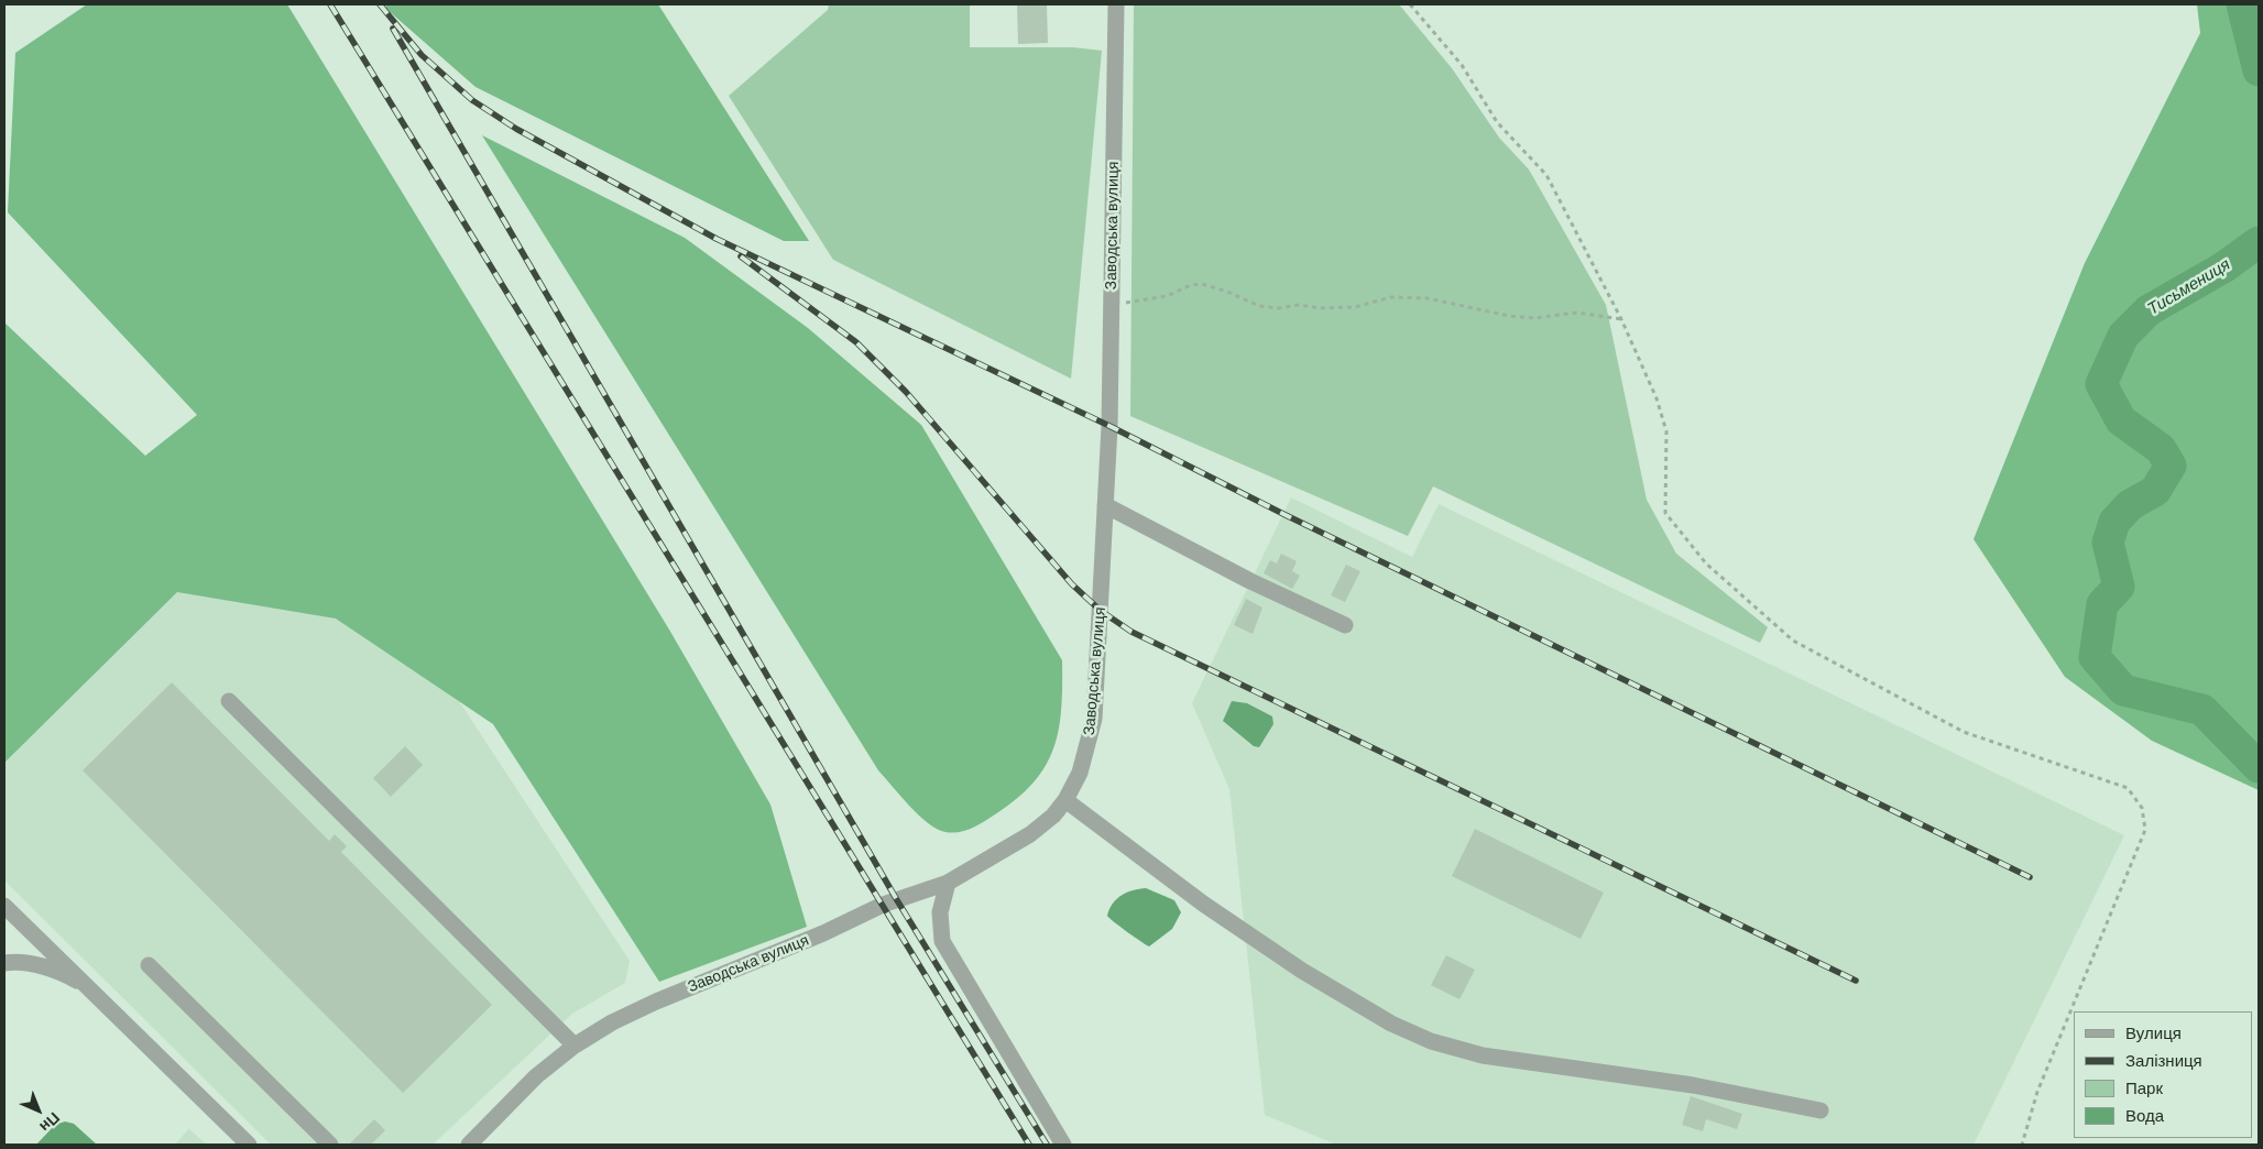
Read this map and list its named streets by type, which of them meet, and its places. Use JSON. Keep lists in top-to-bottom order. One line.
{"streets":{"street":["Заводська вулиця"]},"water":["Тисьмениця"],"legend":["Вулиця","Залізниця","Парк","Вода"],"north":"bottom right"}
